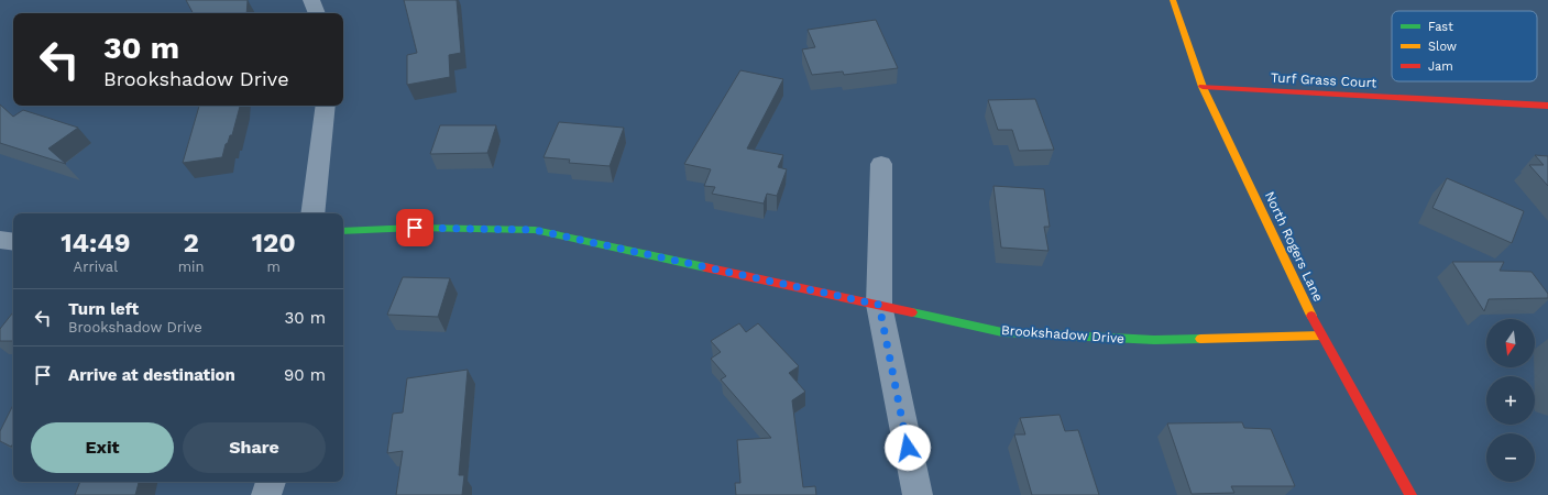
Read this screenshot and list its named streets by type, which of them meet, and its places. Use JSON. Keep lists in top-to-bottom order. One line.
{"streets":{"street":["Turf Grass Court","North Rogers Lane","Brookshadow Drive"]},"crossings":[["Turf Grass Court","North Rogers Lane"],["North Rogers Lane","Brookshadow Drive"]],"legend":["Fast","Slow","Jam"],"north":"bottom","page":{"turn":["30 m","Brookshadow Drive"],"eta":["14:49","Arrival","2","min","120","m"],"list":[{"name":"Turn left","note":"Brookshadow Drive","value":"30 m"},{"name":"Arrive at destination","value":"90 m"}],"map_buttons":["+","−"],"buttons":["Exit","Share"]}}
